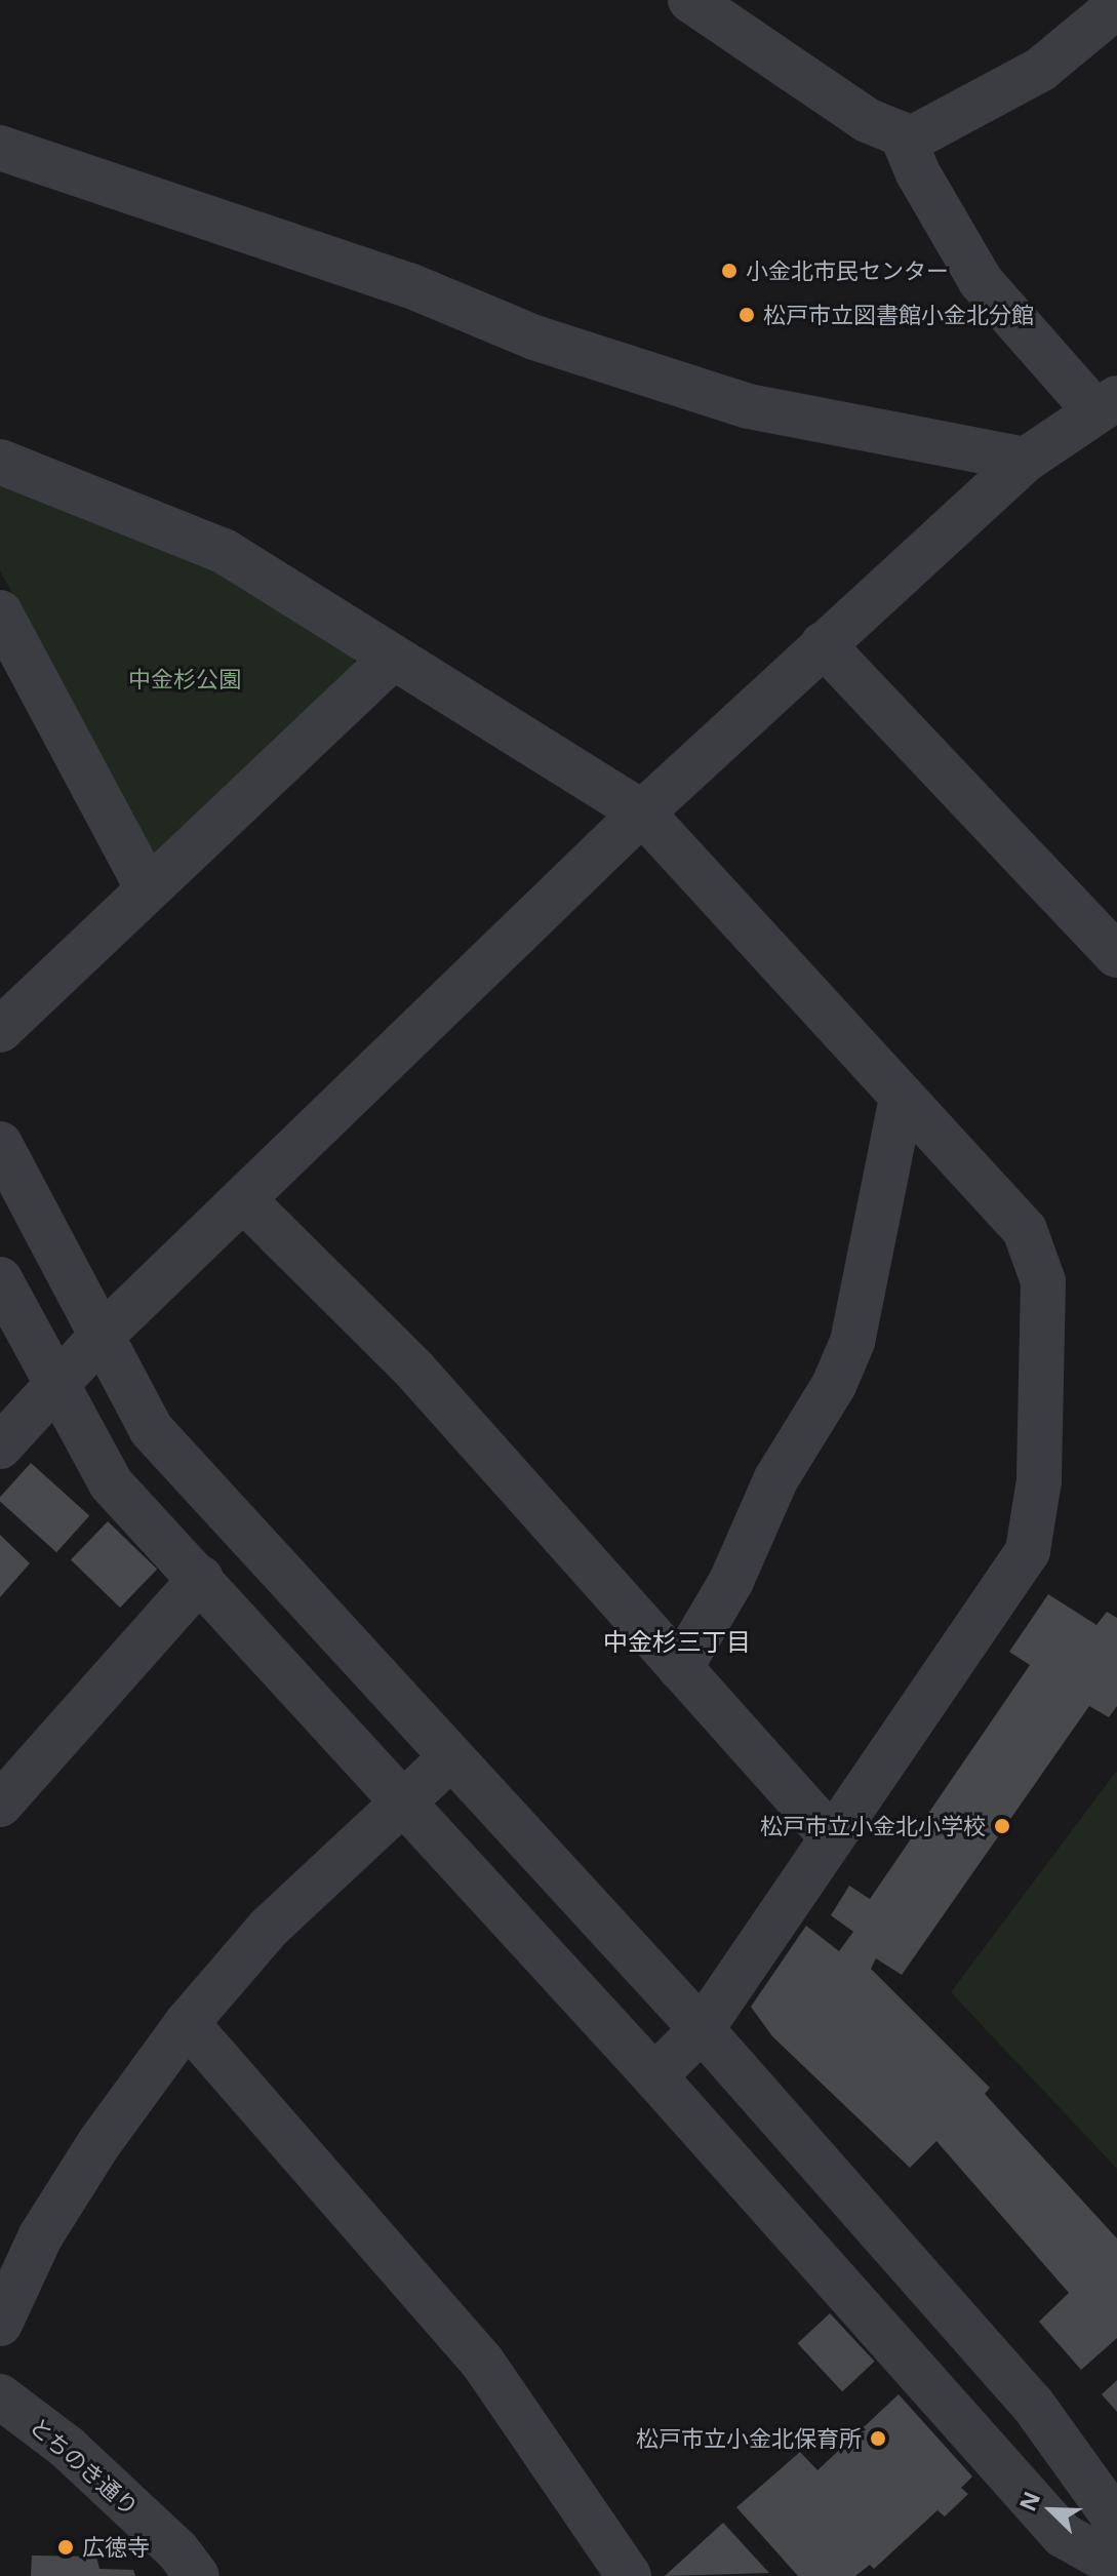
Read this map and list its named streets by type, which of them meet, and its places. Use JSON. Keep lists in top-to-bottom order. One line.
{"streets":{"street":["とちのき通り"]},"districts":["中金杉三丁目"],"parks":["中金杉公園"],"places":["小金北市民センター","松戸市立図書館小金北分館","松戸市立小金北小学校","松戸市立小金北保育所","広徳寺"],"north":"top left"}
